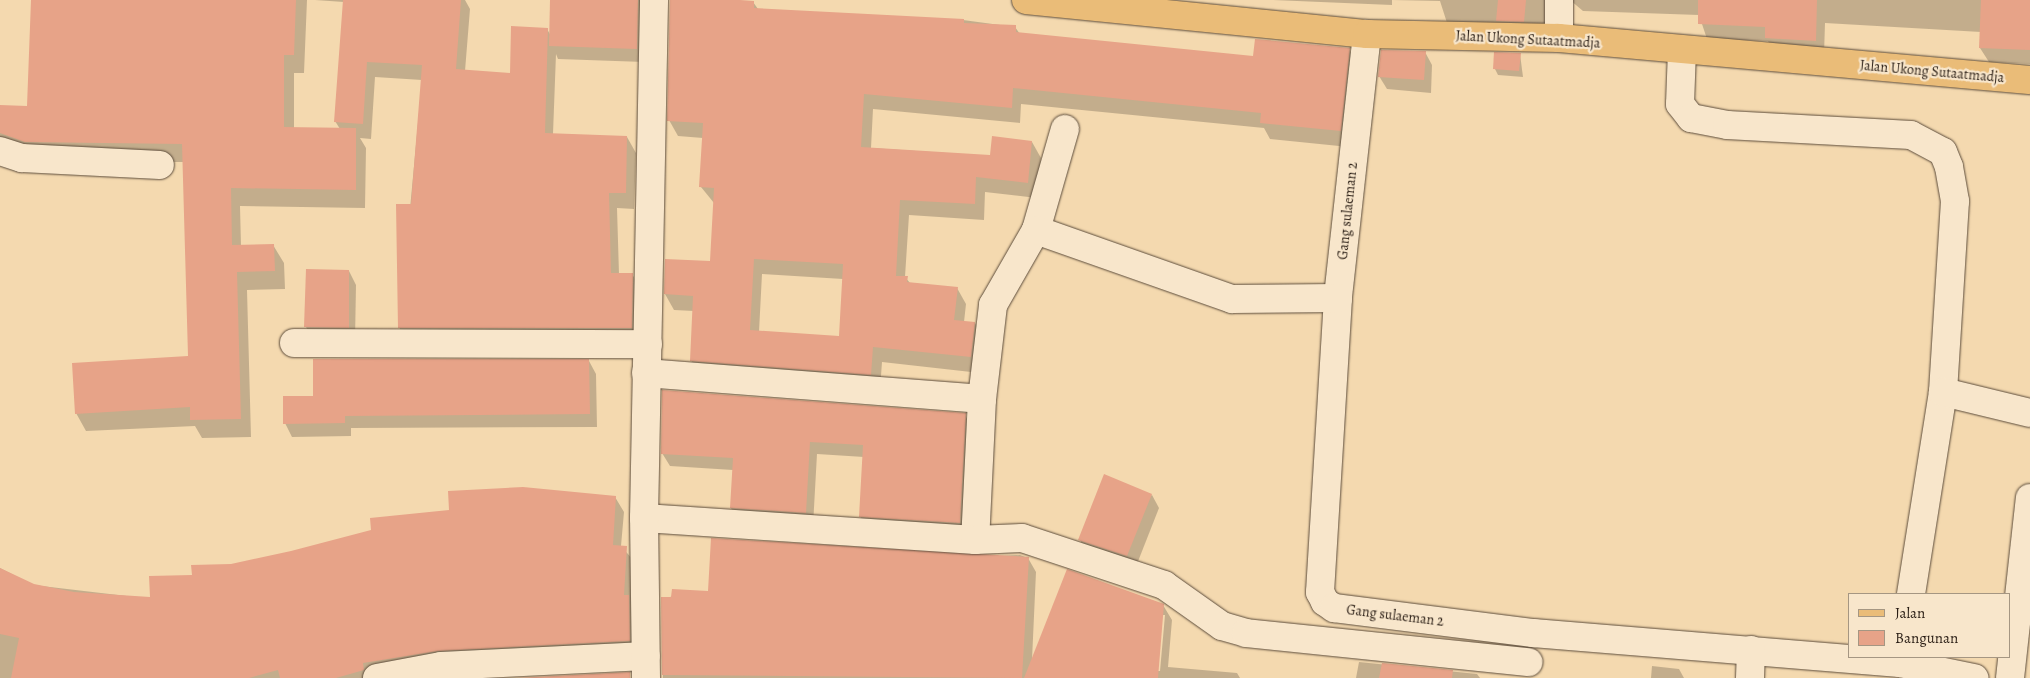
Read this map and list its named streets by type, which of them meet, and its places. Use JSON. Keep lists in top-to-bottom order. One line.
{"streets":{"main road":["Jalan Ukong Sutaatmadja"],"street":["Gang sulaeman 2"]},"crossings":[["Jalan Ukong Sutaatmadja","Gang sulaeman 2"]],"legend":["Jalan","Bangunan"]}
